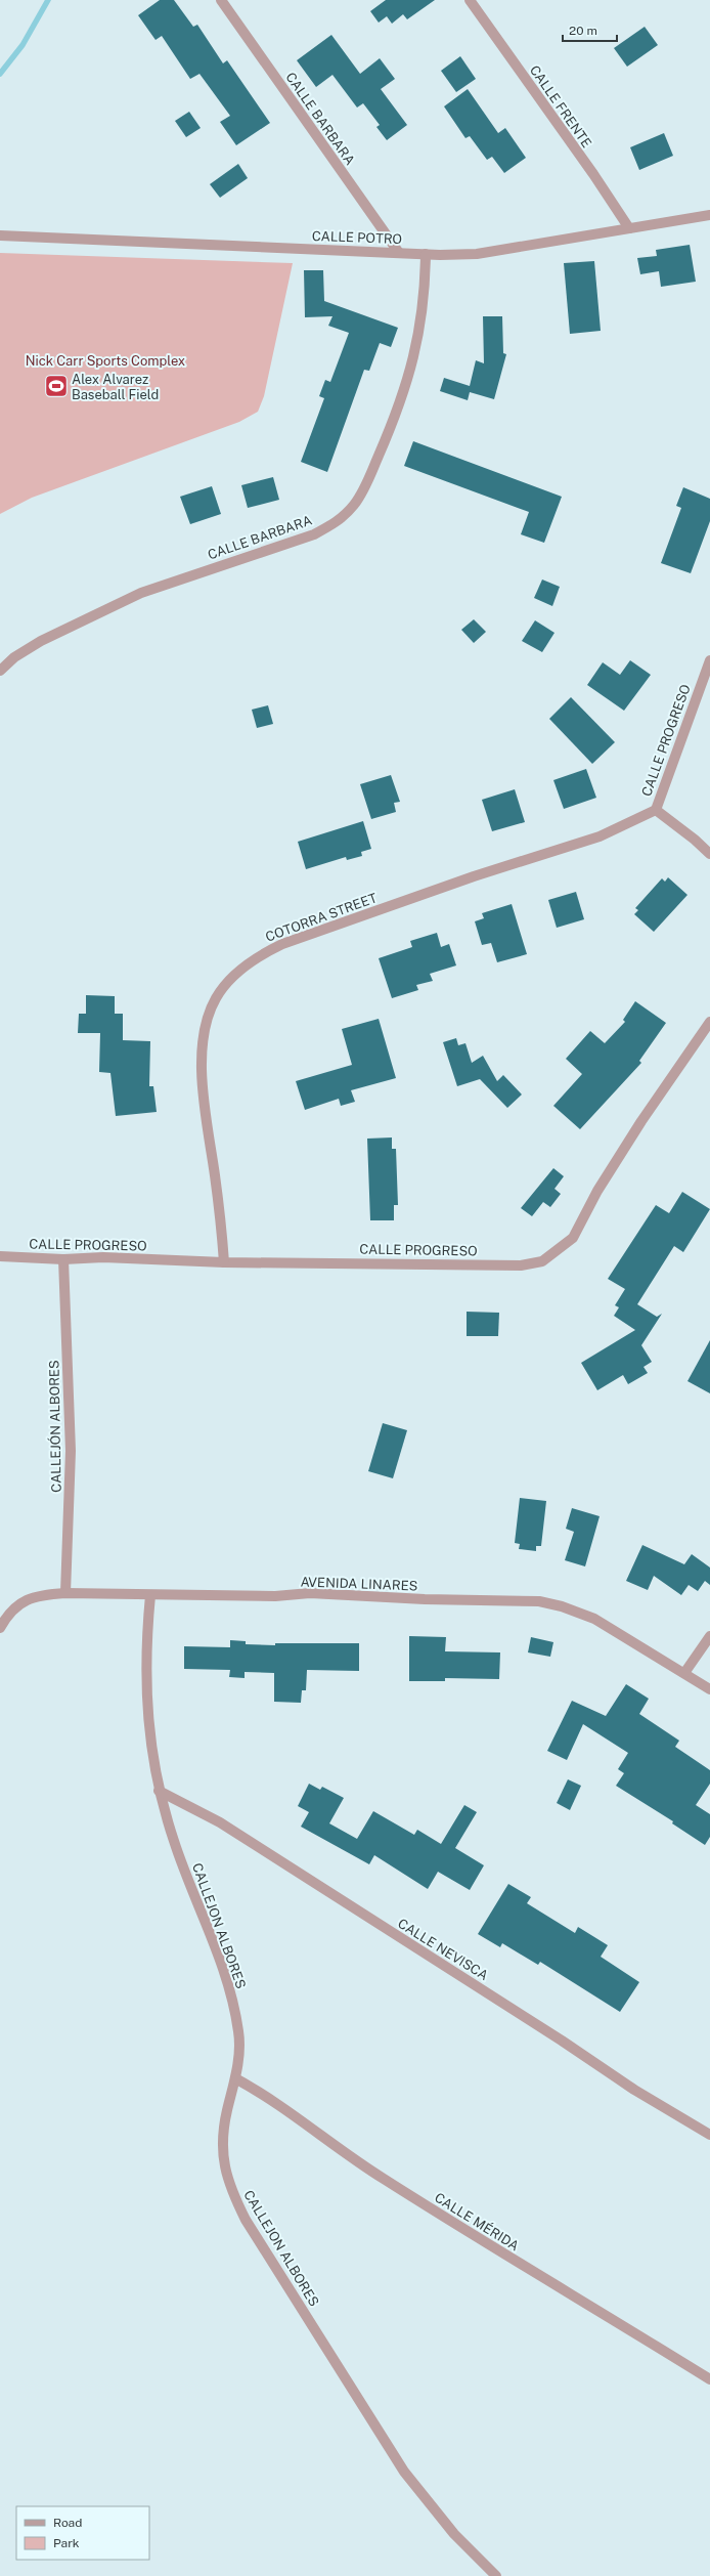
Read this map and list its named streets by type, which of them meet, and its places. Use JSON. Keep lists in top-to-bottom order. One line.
{"streets":{"street":["CALLE FRENTE","CALLE BARBARA","CALLE POTRO","CALLE PROGRESO","COTORRA STREET","CALLEJÓN ALBORES","AVENIDA LINARES","CALLEJON ALBORES","CALLE NEVISCA","CALLE MÉRIDA"]},"crossings":[["CALLE FRENTE","CALLE POTRO"],["CALLE BARBARA","CALLE POTRO"],["CALLE PROGRESO","COTORRA STREET"],["CALLE PROGRESO","CALLEJÓN ALBORES"],["CALLEJÓN ALBORES","AVENIDA LINARES"],["AVENIDA LINARES","CALLEJON ALBORES"],["CALLEJON ALBORES","CALLE NEVISCA"],["CALLEJON ALBORES","CALLE MÉRIDA"]],"parks":["Nick Carr Sports Complex"],"places":{"sports":["Alex Alvarez Baseball Field"]},"legend":["Road","Park"],"scale_bar":"20 m"}
